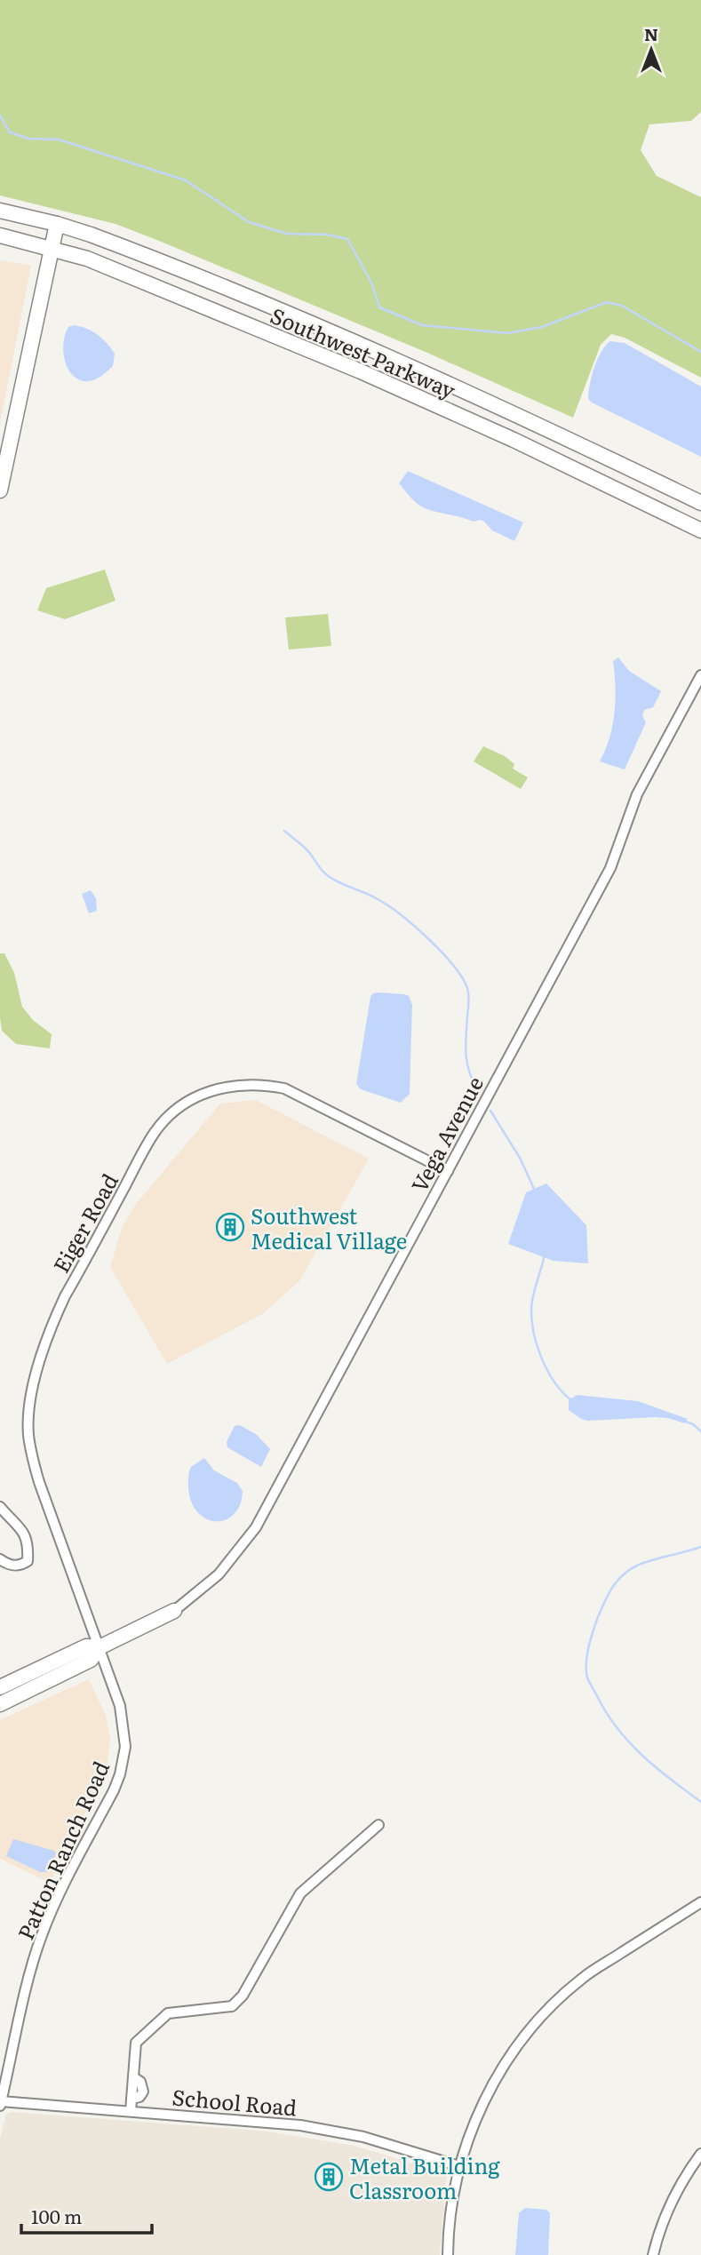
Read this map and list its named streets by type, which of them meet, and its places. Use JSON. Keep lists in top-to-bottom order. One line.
{"streets":{"main road":["Southwest Parkway","Vega Avenue"],"street":["Eiger Road","Patton Ranch Road","School Road"]},"crossings":[["Vega Avenue","Eiger Road"],["Vega Avenue","Patton Ranch Road"],["Eiger Road","Patton Ranch Road"],["Patton Ranch Road","School Road"]],"places":{"building":["Southwest Medical Village","Metal Building Classroom"]},"scale_bar":"100 m","north":"top"}
